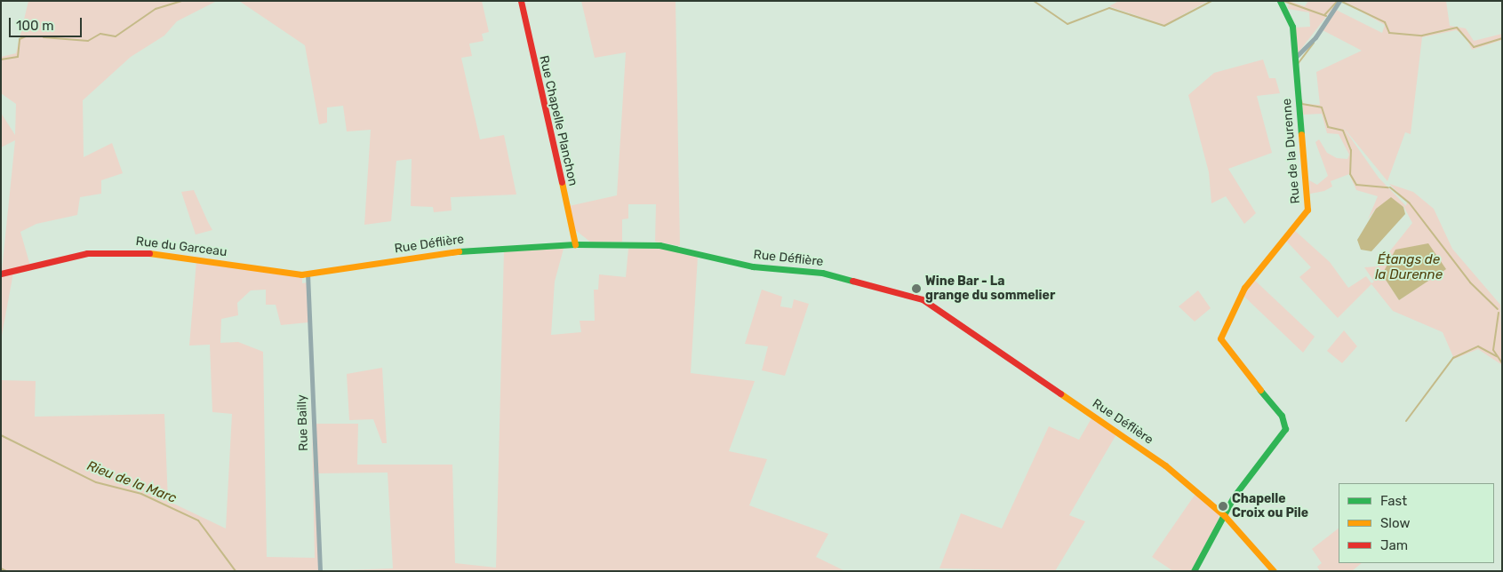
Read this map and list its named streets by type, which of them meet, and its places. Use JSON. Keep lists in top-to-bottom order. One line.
{"streets":{"street":["Rue Chapelle Planchon","Rue de la Durenne","Rue Déflière","Rue du Garceau","Rue Bailly"]},"crossings":[["Rue Chapelle Planchon","Rue Déflière"],["Rue de la Durenne","Rue Déflière"],["Rue Déflière","Rue du Garceau"],["Rue Déflière","Rue Bailly"],["Rue du Garceau","Rue Bailly"]],"water":["Étangs de la Durenne","Rieu de la Marc"],"places":["Wine Bar - La grange du sommelier","Chapelle Croix ou Pile"],"legend":["Fast","Slow","Jam"],"scale_bar":"100 m"}
